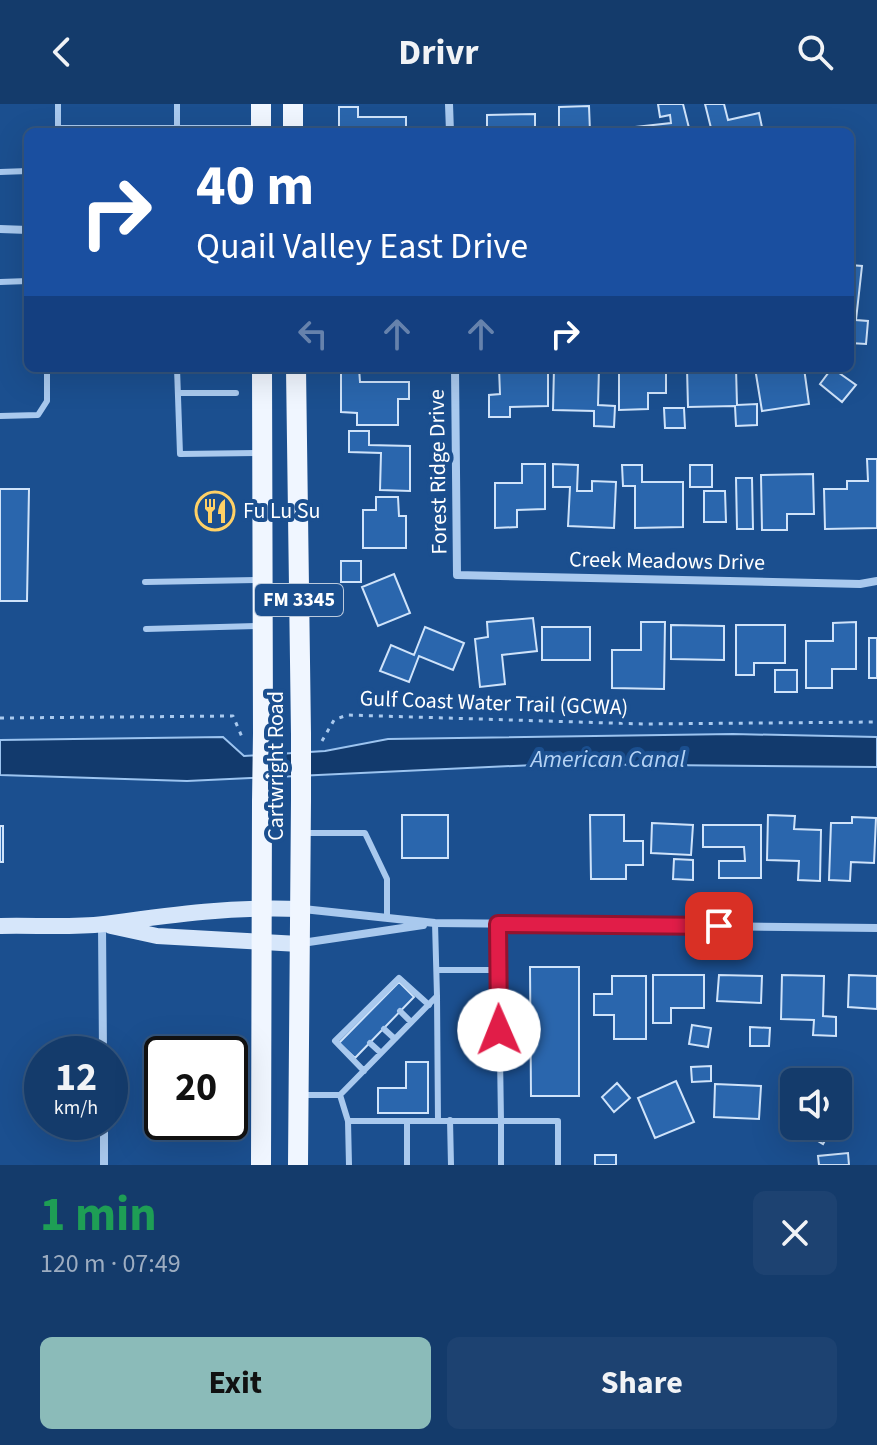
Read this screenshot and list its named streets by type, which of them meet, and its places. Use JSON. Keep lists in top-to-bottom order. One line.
{"streets":{"main road":["FM 3345","Cartwright Road"],"street":["Forest Ridge Drive","Creek Meadows Drive"],"path":["Gulf Coast Water Trail (GCWA)"]},"crossings":[["Forest Ridge Drive","Creek Meadows Drive"]],"water":["American Canal"],"places":{"restaurant":["Fu Lu Su"]},"page":{"header":"Drivr","turn":["40 m","Quail Valley East Drive"],"speed":"12 km/h","limit":"20","heading":["1 min","120 m · 07:49"],"buttons":["Exit","Share"]}}
